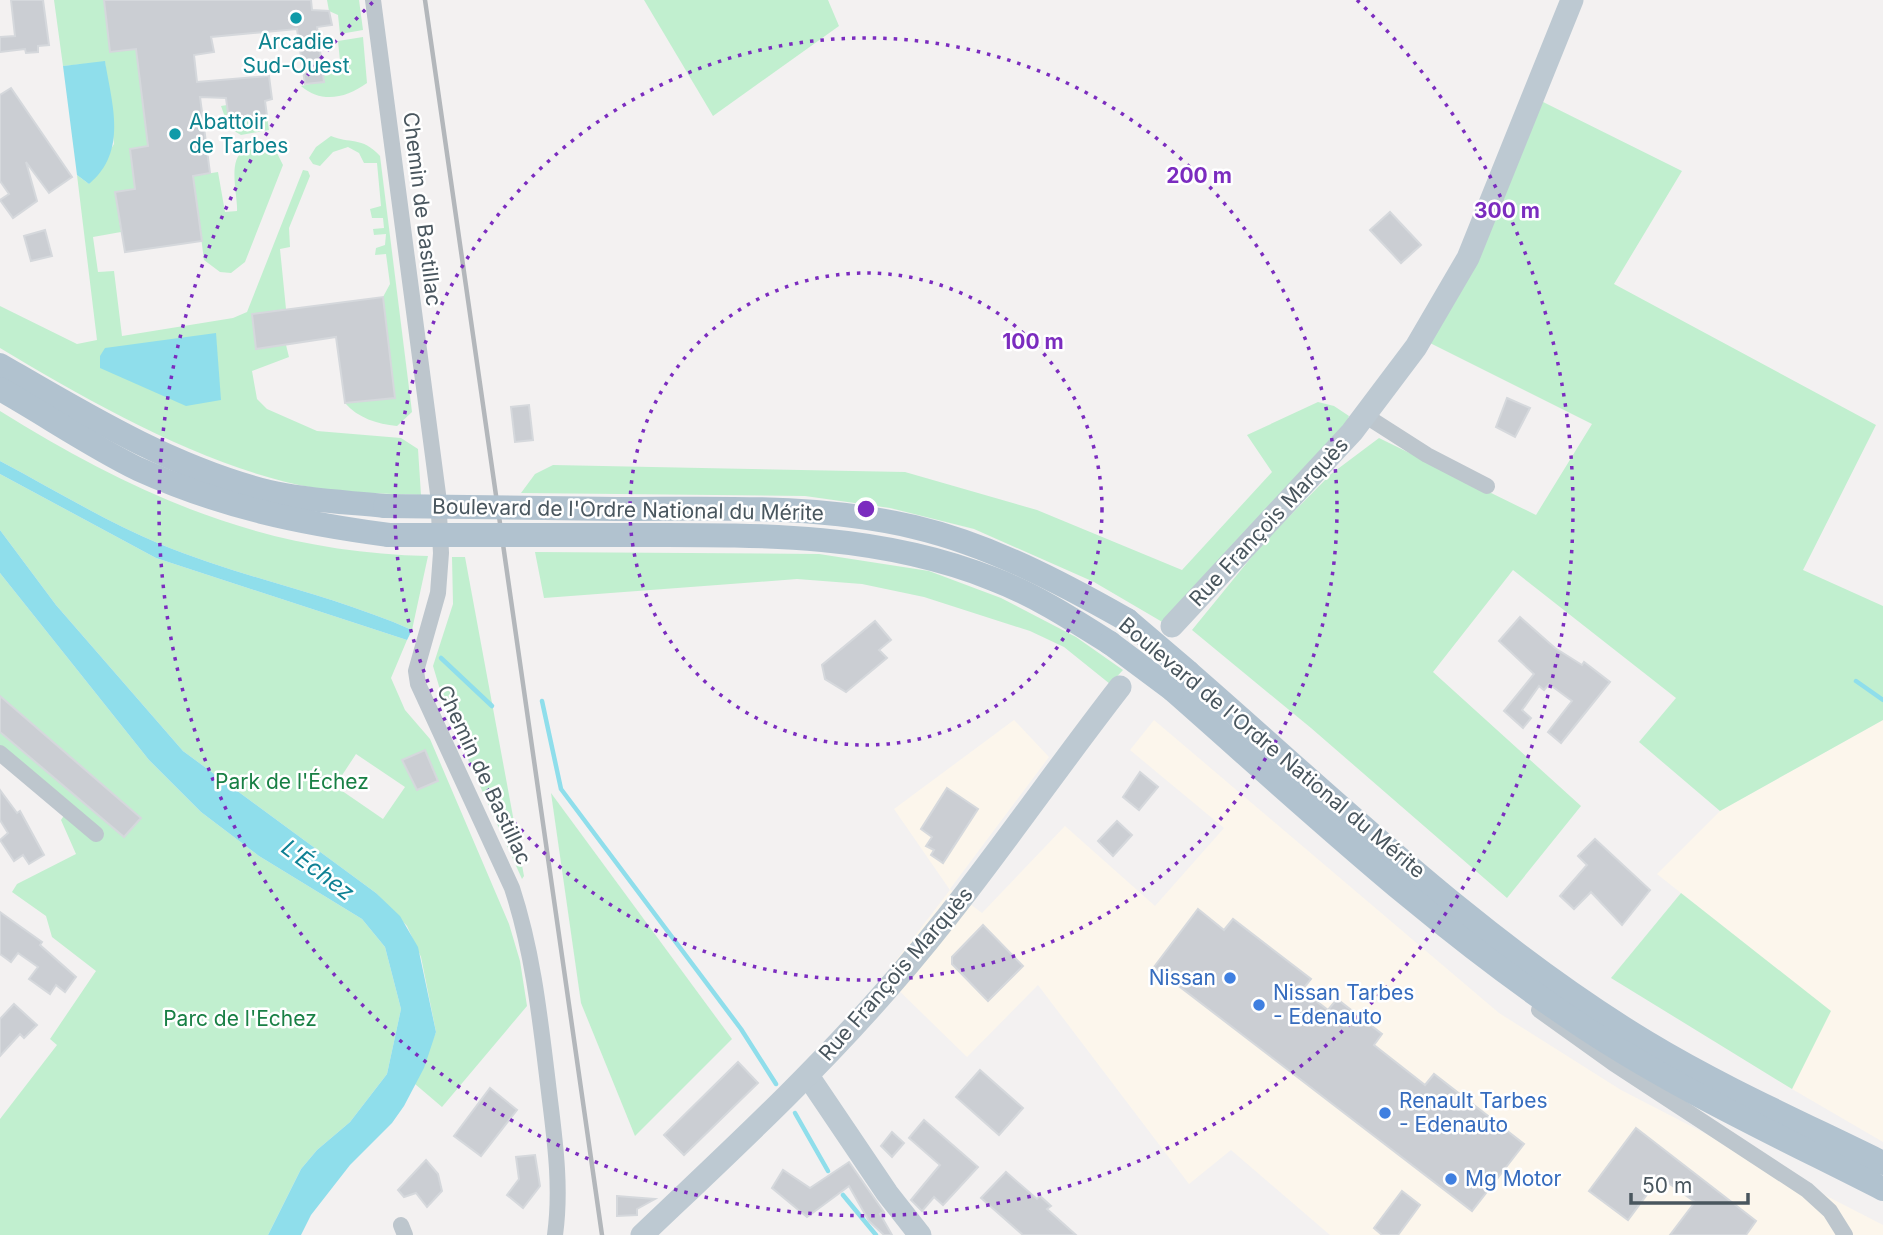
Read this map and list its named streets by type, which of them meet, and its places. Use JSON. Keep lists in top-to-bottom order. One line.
{"streets":{"main road":["Boulevard de l'Ordre National du Mérite"],"street":["Chemin de Bastillac","Rue François Marquès"]},"water":["L'Échez"],"parks":["Park de l'Échez","Parc de l'Echez"],"places":["Arcadie Sud-Ouest","Abattoir de Tarbes","Nissan","Nissan Tarbes - Edenauto","Renault Tarbes - Edenauto","Mg Motor"],"scale_bar":"50 m","rings":["200 m","300 m","100 m"]}
